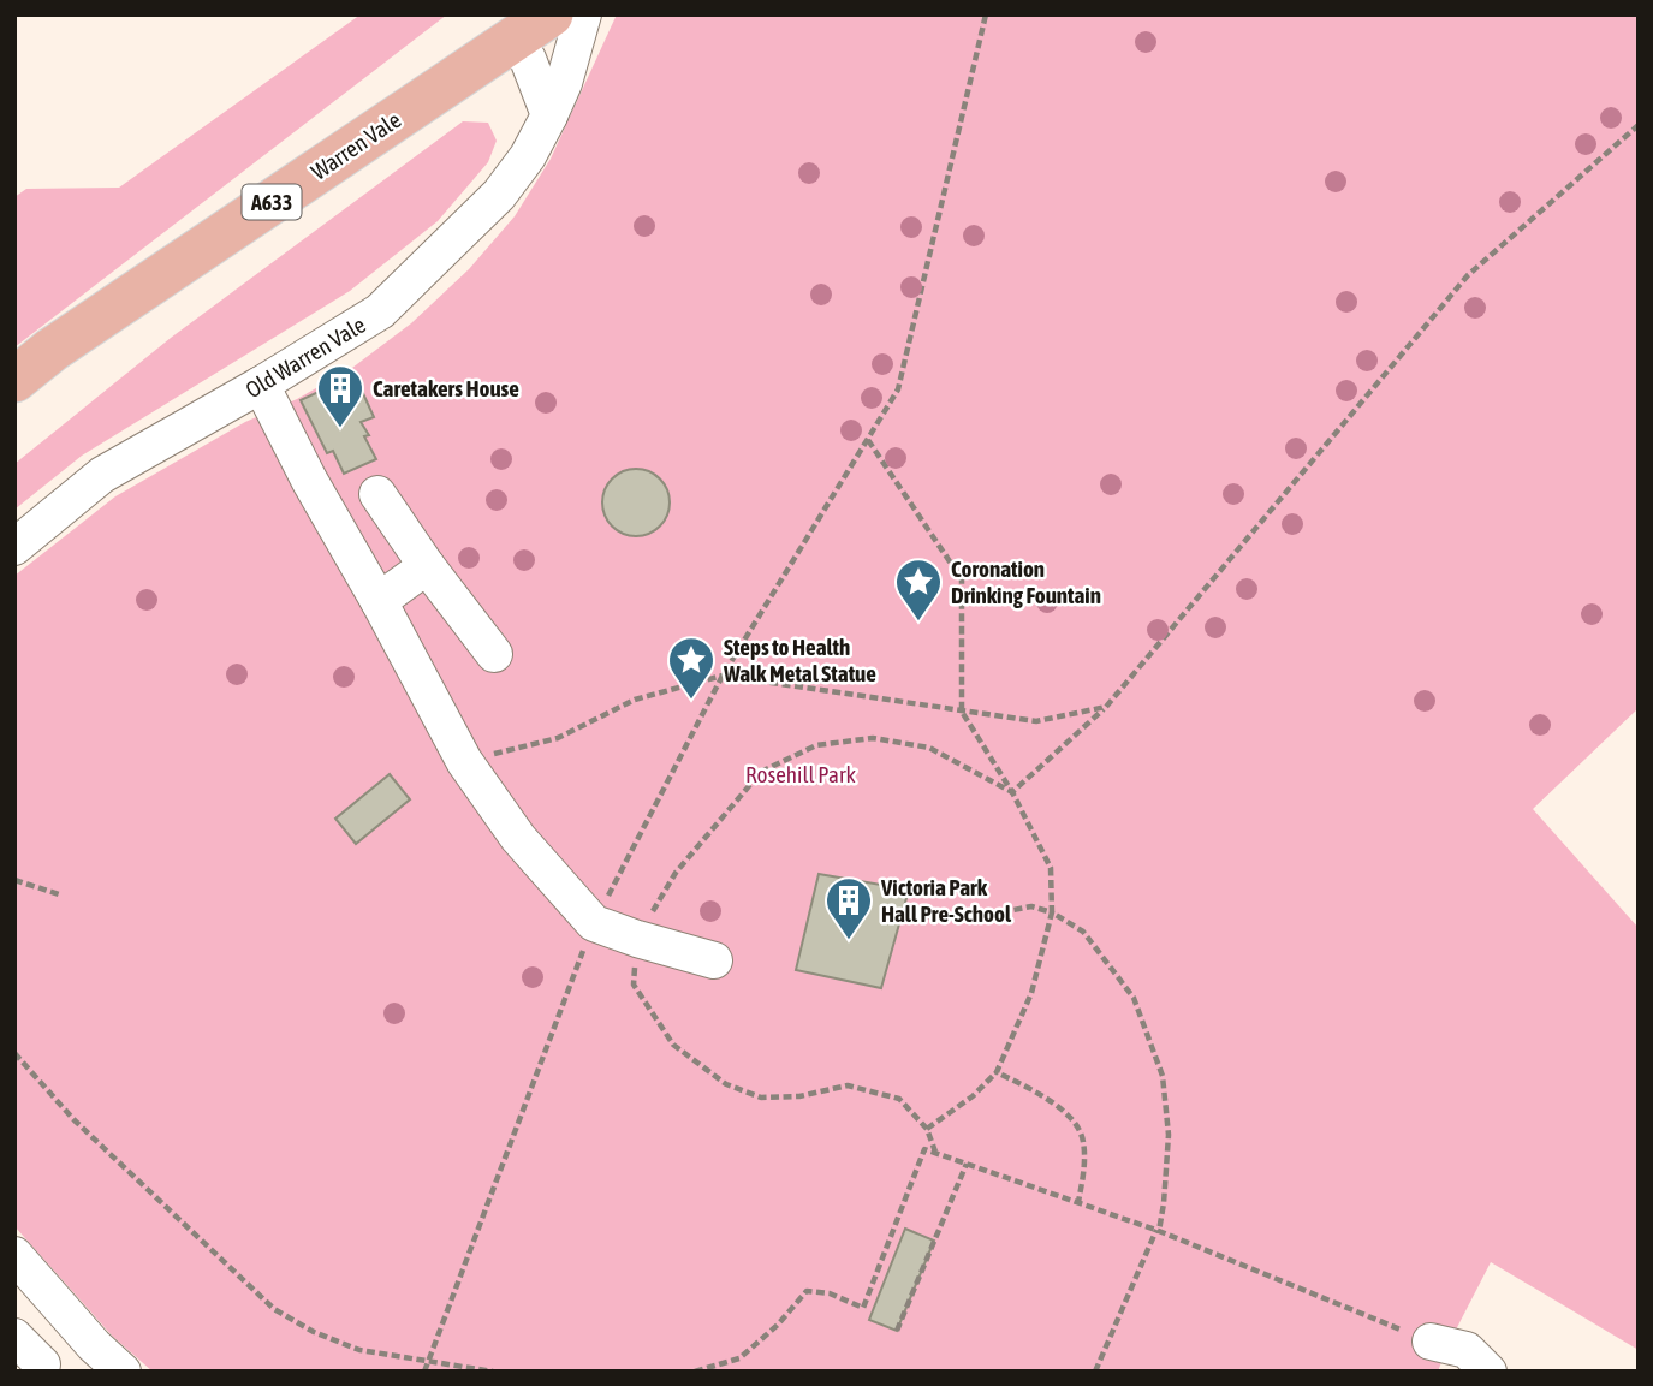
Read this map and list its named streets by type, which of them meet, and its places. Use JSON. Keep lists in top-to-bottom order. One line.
{"streets":{"main road":["Warren Vale","A633"],"street":["Old Warren Vale"]},"parks":["Rosehill Park"],"places":{"building":["Caretakers House","Victoria Park Hall Pre-School"],"place":["Coronation Drinking Fountain","Steps to Health Walk Metal Statue"]}}
